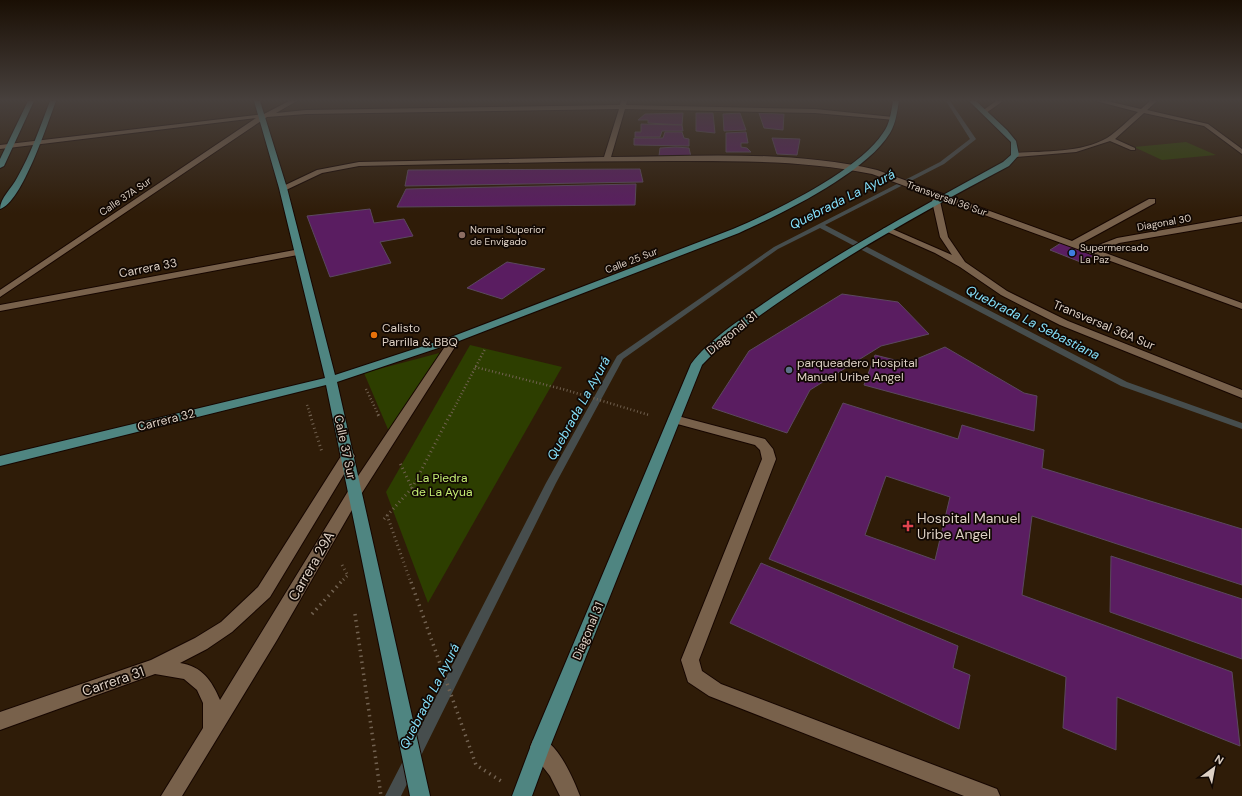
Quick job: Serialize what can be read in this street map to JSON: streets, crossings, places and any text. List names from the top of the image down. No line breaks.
{"streets":{"main road":["Calle 25 Sur","Diagonal 31","Carrera 32","Calle 37 Sur"],"street":["Calle 37A Sur","Transversal 36 Sur","Diagonal 30","Carrera 33","Transversal 36A Sur","Carrera 29A","Carrera 31"]},"crossings":[["Transversal 36 Sur","Diagonal 30"],["Transversal 36 Sur","Calle 25 Sur"],["Transversal 36 Sur","Diagonal 31"],["Transversal 36 Sur","Calle 37 Sur"],["Calle 25 Sur","Carrera 32"],["Calle 25 Sur","Calle 37 Sur"],["Calle 25 Sur","Carrera 29A"],["Carrera 33","Calle 37 Sur"],["Transversal 36A Sur","Diagonal 31"],["Carrera 32","Calle 37 Sur"],["Calle 37 Sur","Carrera 29A"],["Carrera 29A","Carrera 31"]],"water":["Quebrada La Ayurá","Quebrada La Sebastiana"],"parks":["La Piedra de La Ayua"],"places":{"other":["Normal Superior de Envigado","Supermercado La Paz","Calisto Parrilla & BBQ","parqueadero Hospital Manuel Uribe Angel"],"health":["Hospital Manuel Uribe Angel"]},"north":"top right"}
